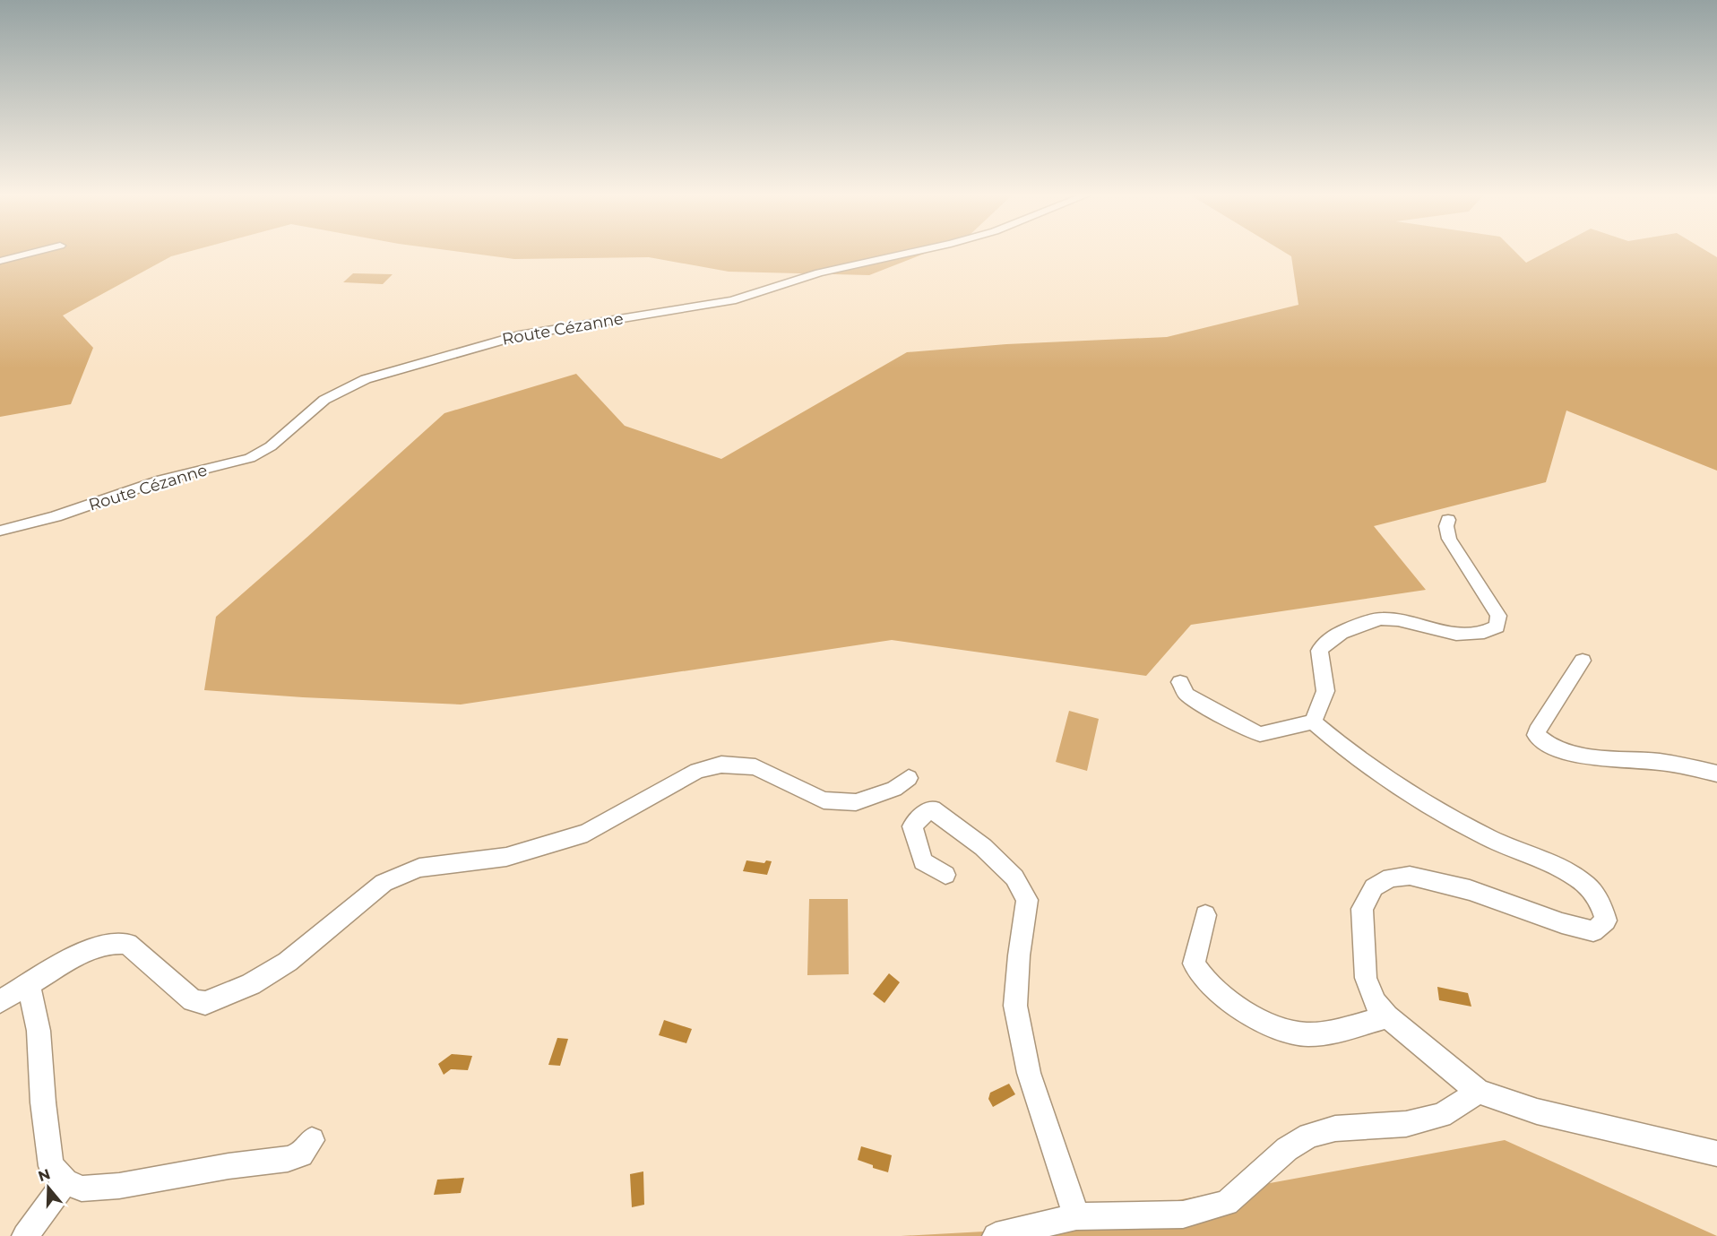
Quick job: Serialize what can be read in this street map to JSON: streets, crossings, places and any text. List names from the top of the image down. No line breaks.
{"streets":{"street":["Route Cézanne"]},"north":"top"}
